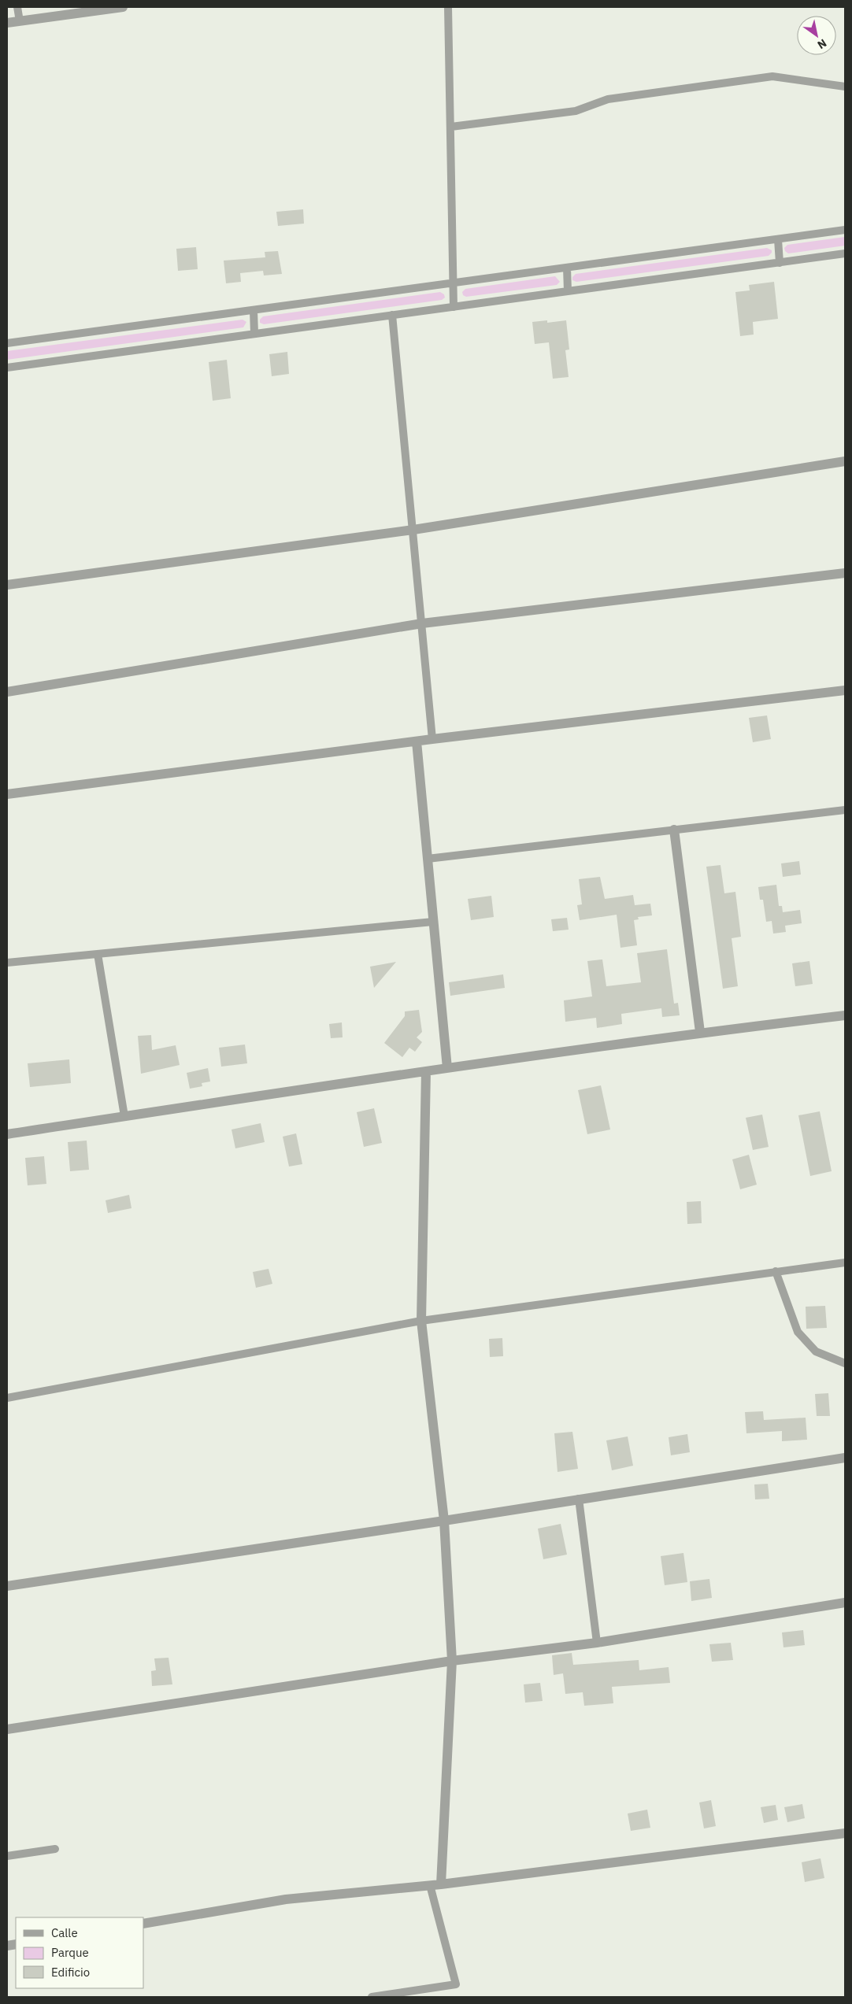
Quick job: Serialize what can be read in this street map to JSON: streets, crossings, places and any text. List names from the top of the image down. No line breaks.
{"legend":["Calle","Parque","Edificio"],"north":"bottom right"}
